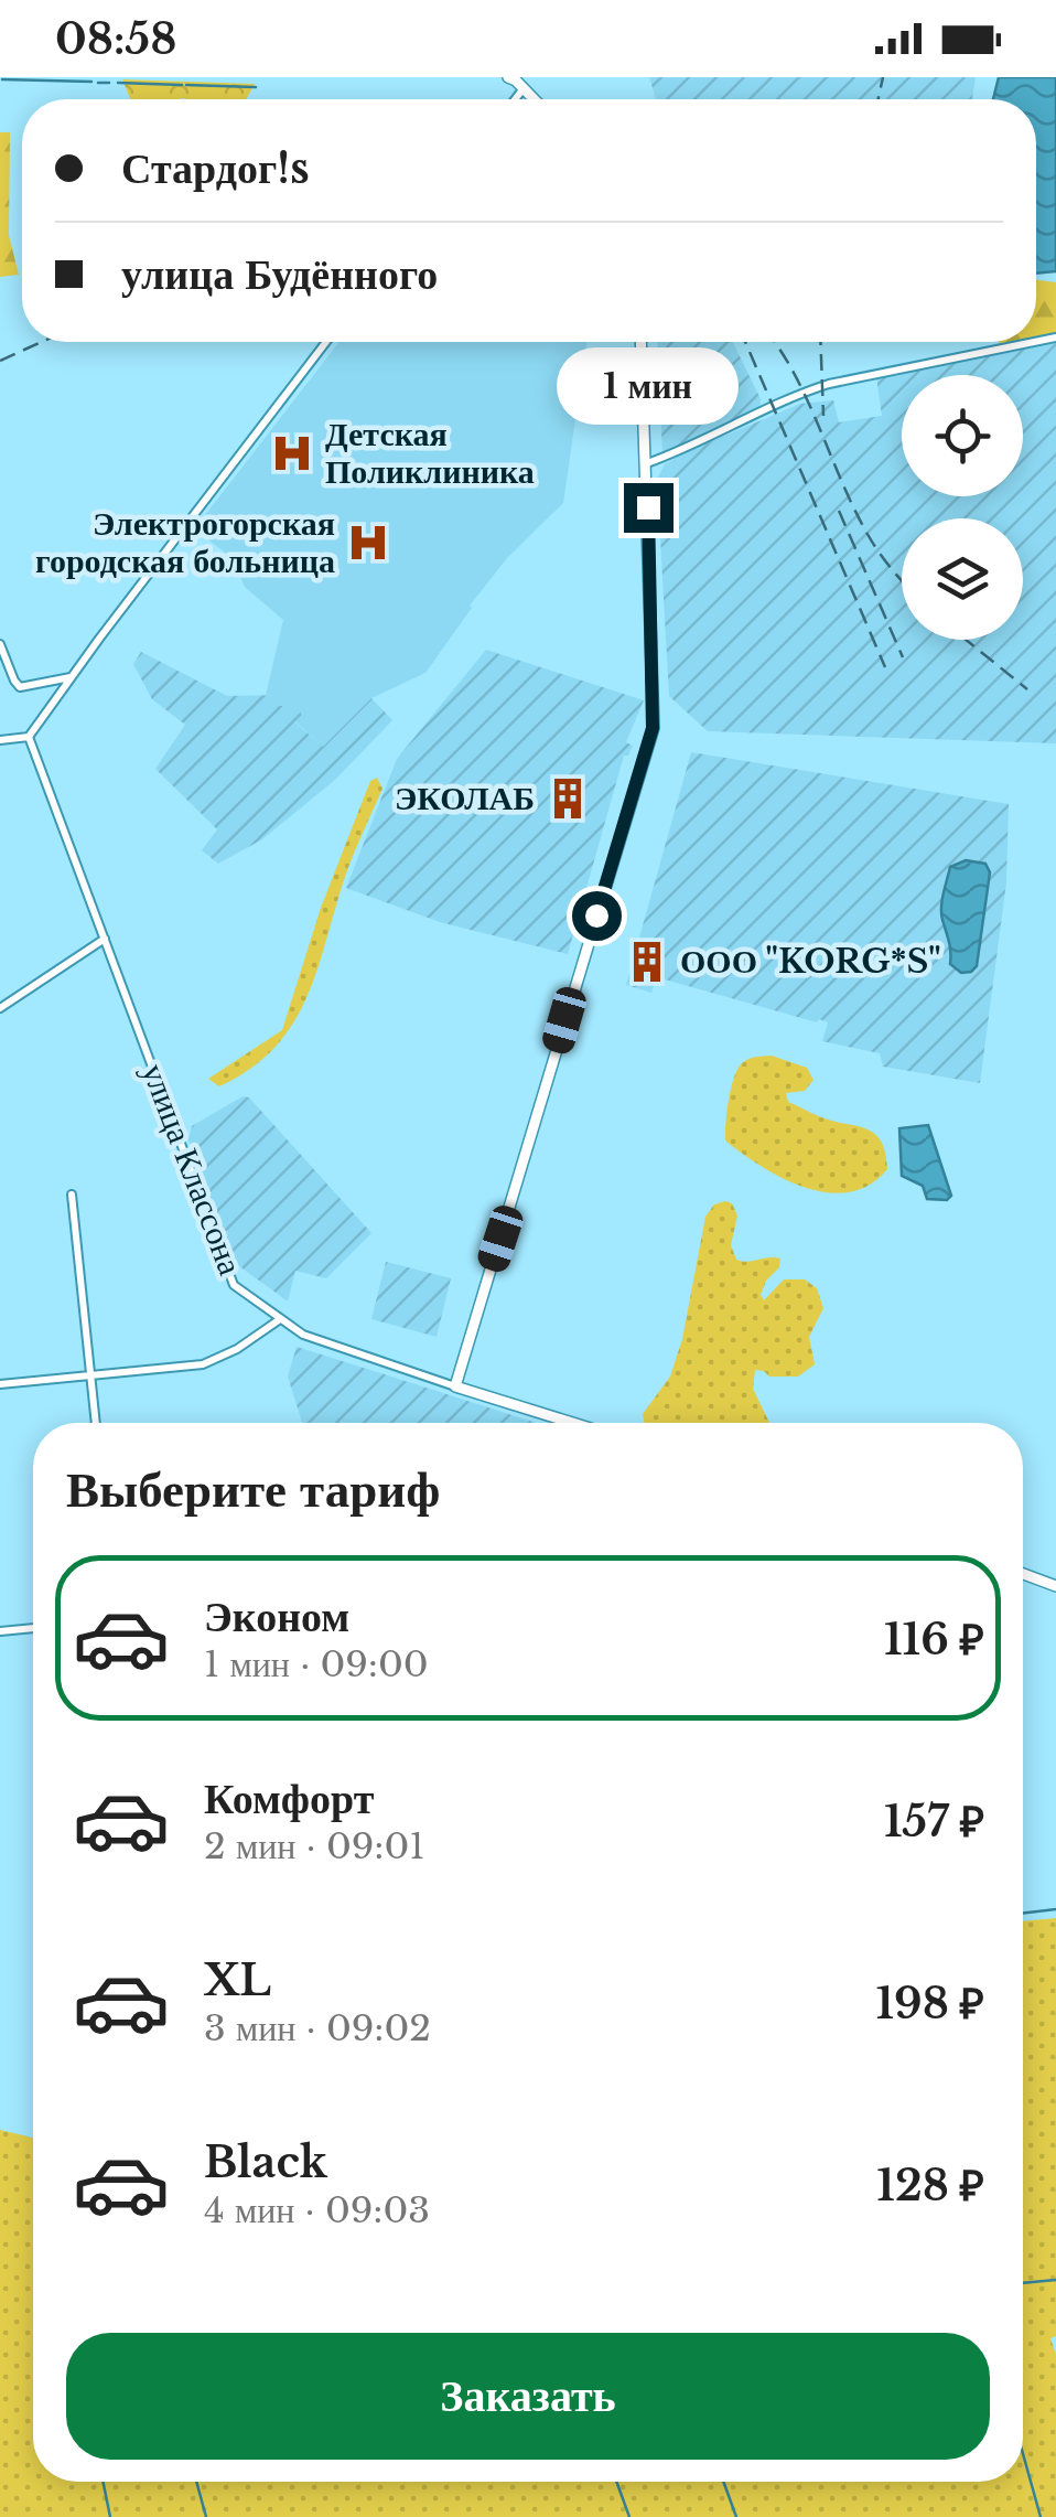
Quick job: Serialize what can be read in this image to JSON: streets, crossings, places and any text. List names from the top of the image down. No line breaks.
{"streets":{"street":["улица Классона"]},"places":{"hospital":["Детская Поликлиника","Электрогорская городская больница"],"building":["ЭКОЛАБ","ООО \"KORG*S\""]},"page":{"status":"08:58","banner":["Стардог!s","улица Будённого"],"bubble":"1 мин","heading":"Выберите тариф","list":[{"name":"Эконом","note":"1 мин · 09:00","value":"116 ₽"},{"name":"Комфорт","note":"2 мин · 09:01","value":"157 ₽"},{"name":"XL","note":"3 мин · 09:02","value":"198 ₽"},{"name":"Black","note":"4 мин · 09:03","value":"128 ₽"}],"buttons":"Заказать"}}
